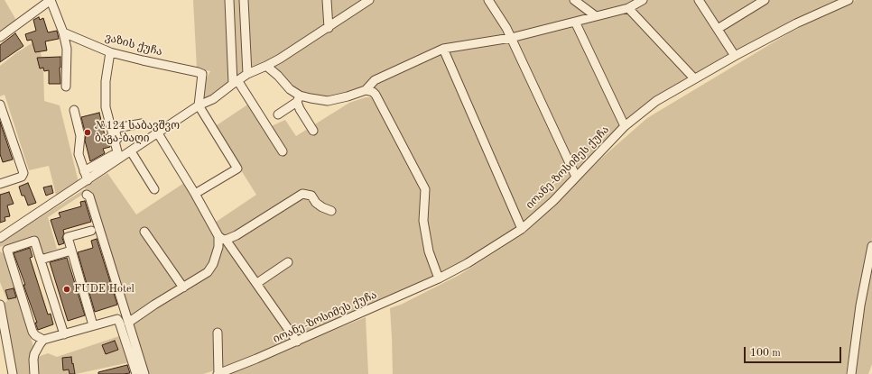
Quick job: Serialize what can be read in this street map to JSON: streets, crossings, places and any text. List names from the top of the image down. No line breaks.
{"streets":{"street":["ვაზის ქუჩა","იოანე-ზოსიმეს ქუჩა"]},"places":["№124 საბავშვო ბაგა-ბაღი","FUDE Hotel"],"scale_bar":"100 m"}
